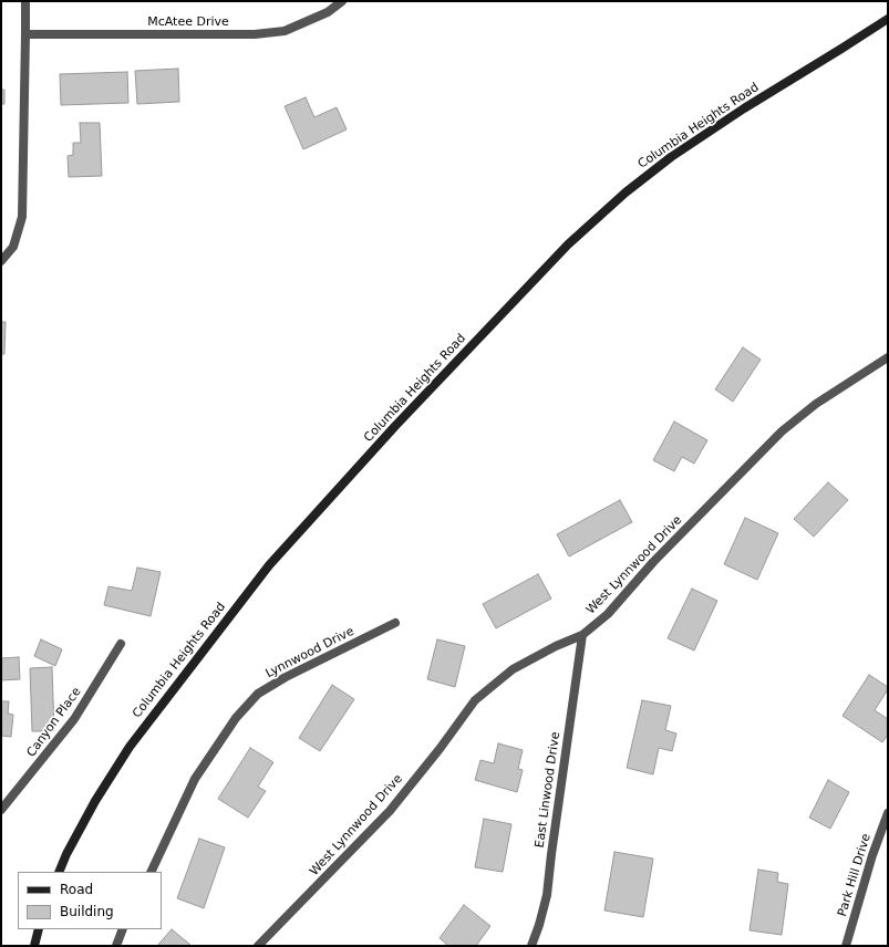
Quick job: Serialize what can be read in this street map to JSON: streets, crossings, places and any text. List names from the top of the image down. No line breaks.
{"streets":{"street":["McAtee Drive","Columbia Heights Road","West Lynnwood Drive","Lynnwood Drive","Canyon Place","East Linwood Drive","Park Hill Drive"]},"crossings":[["West Lynnwood Drive","East Linwood Drive"]],"legend":["Road","Building"]}
